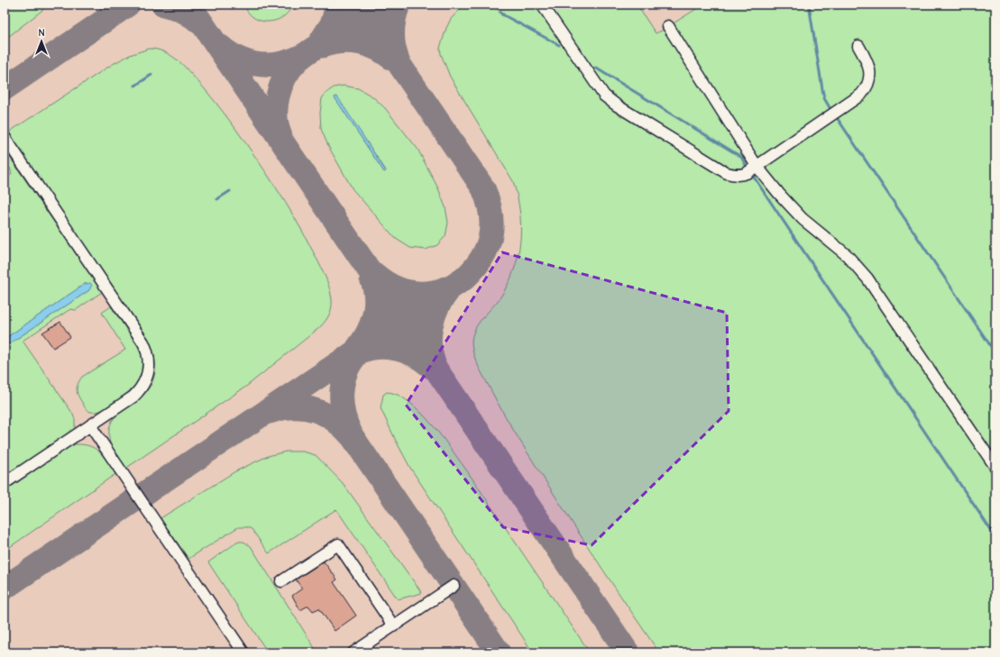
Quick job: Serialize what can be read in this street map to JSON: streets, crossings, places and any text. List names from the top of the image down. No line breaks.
{"north":"top"}
